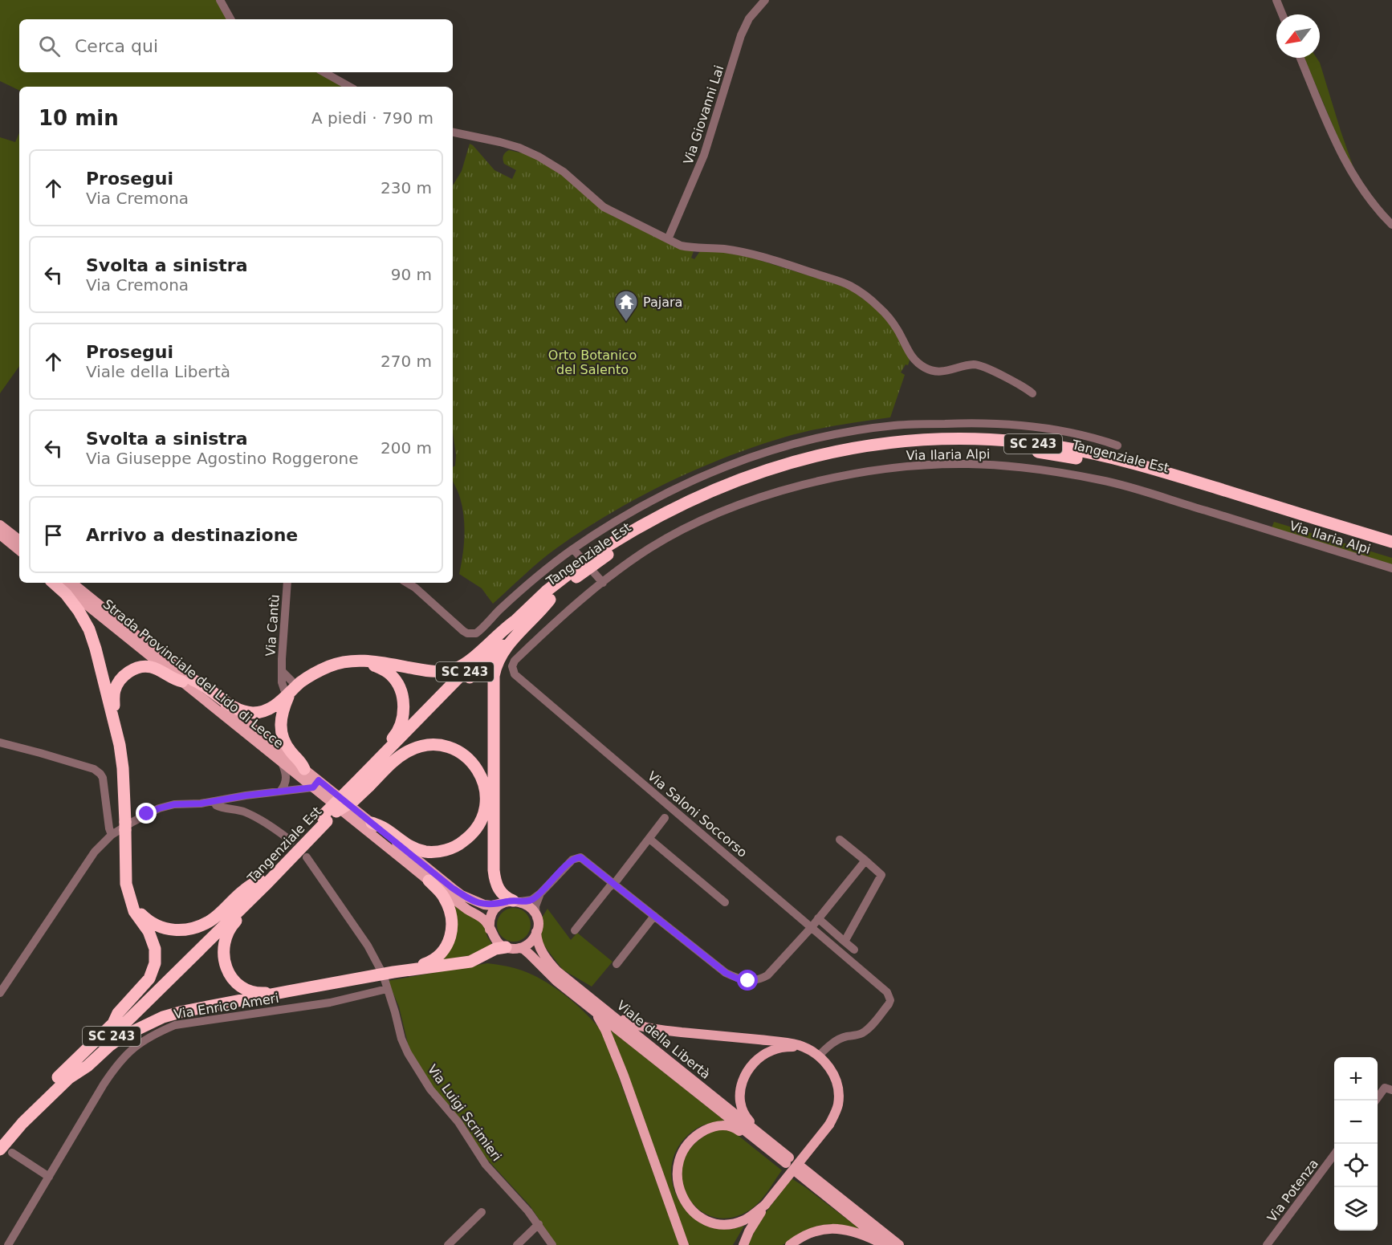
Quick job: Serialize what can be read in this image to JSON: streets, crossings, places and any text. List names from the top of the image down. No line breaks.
{"streets":{"highway":["SC 243","Tangenziale Est"],"main road":["Strada Provinciale del Lido di Lecce","Viale della Libertà"],"street":["Via Giovanni Lai","Via Ilaria Alpi","Via Cantù","Via Saloni Soccorso","Via Enrico Ameri","Via Luigi Scrimieri","Via Potenza"]},"crossings":[["Via Ilaria Alpi","Via Saloni Soccorso"],["Via Enrico Ameri","Via Luigi Scrimieri"]],"parks":["Orto Botanico del Salento"],"places":{"temple":["Pajara"]},"north":"bottom left","page":{"search":"Cerca qui","heading":["10 min","A piedi · 790 m"],"list":[["Prosegui","Via Cremona","230 m"],["Svolta a sinistra","Via Cremona","90 m"],["Prosegui","Viale della Libertà","270 m"],["Svolta a sinistra","Via Giuseppe Agostino Roggerone","200 m"],"Arrivo a destinazione"],"map_buttons":["+","−"]}}
